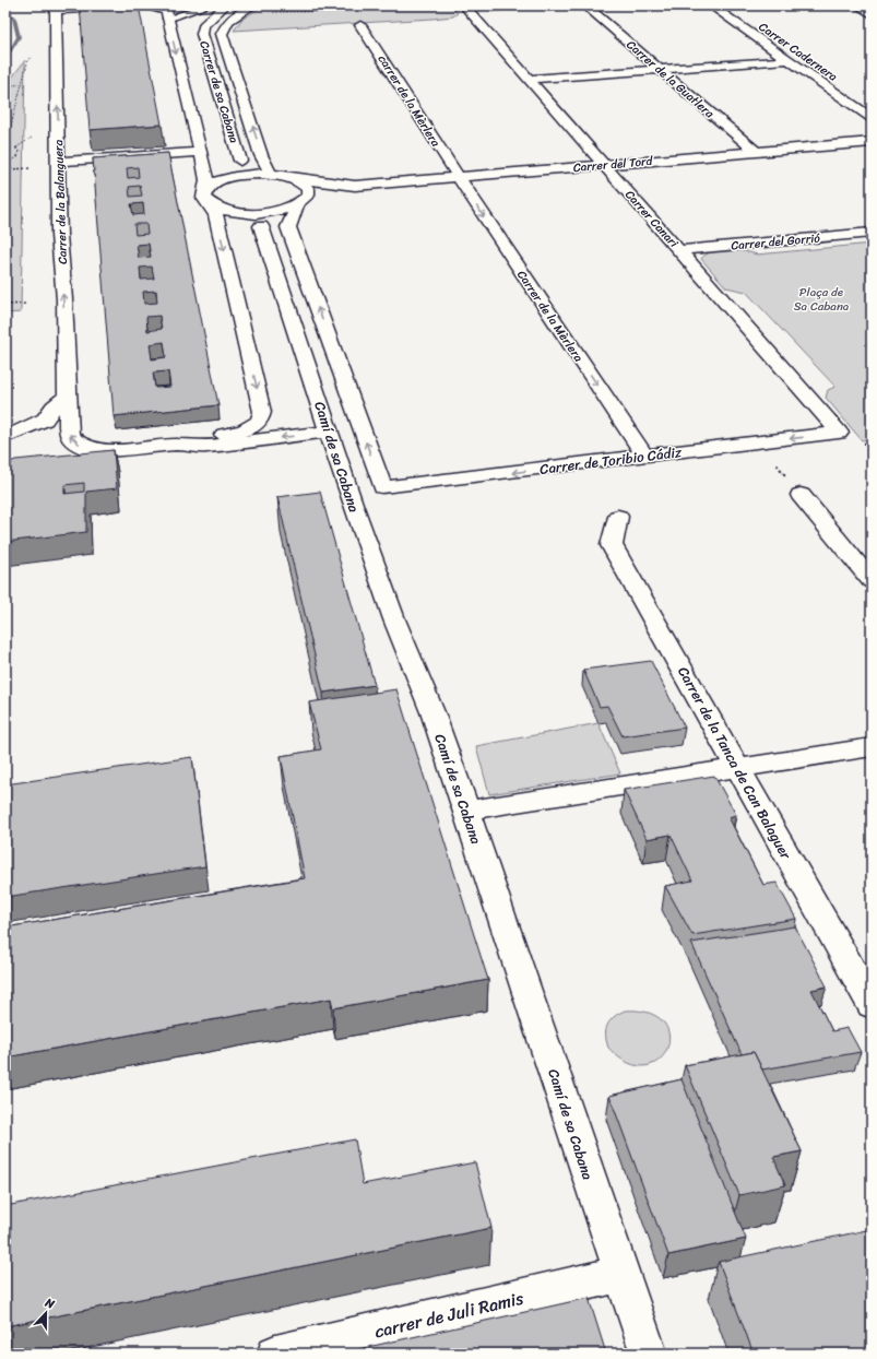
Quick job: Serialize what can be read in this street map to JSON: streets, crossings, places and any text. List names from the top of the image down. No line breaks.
{"streets":{"street":["Carrer Cadernera","Carrer de la Guatlera","Carrer de sa Cabana","carrer de la Mèrlera","Carrer del Tord","Carrer de la Balanguera","Carrer Canari","Carrer del Gorrió","Carrer de la Mèrlera","Camí de sa Cabana","Carrer de Toribio Cádiz","Carrer de la Tanca de Can Balaguer","carrer de Juli Ramis"]},"crossings":[["Carrer de la Guatlera","Carrer del Tord"],["Carrer de sa Cabana","Carrer del Tord"],["carrer de la Mèrlera","Carrer del Tord"],["carrer de la Mèrlera","Carrer de la Mèrlera"],["Carrer del Tord","Carrer Canari"],["Carrer del Tord","Carrer de la Mèrlera"],["Carrer del Tord","Camí de sa Cabana"],["Carrer del Tord","Carrer de Toribio Cádiz"],["Carrer Canari","Carrer del Gorrió"],["Carrer Canari","Carrer de Toribio Cádiz"],["Carrer de la Mèrlera","Carrer de Toribio Cádiz"],["Camí de sa Cabana","carrer de Juli Ramis"]],"one_way":["Carrer de la Mèrlera"],"parks":["Plaça de Sa Cabana"],"north":"top"}
